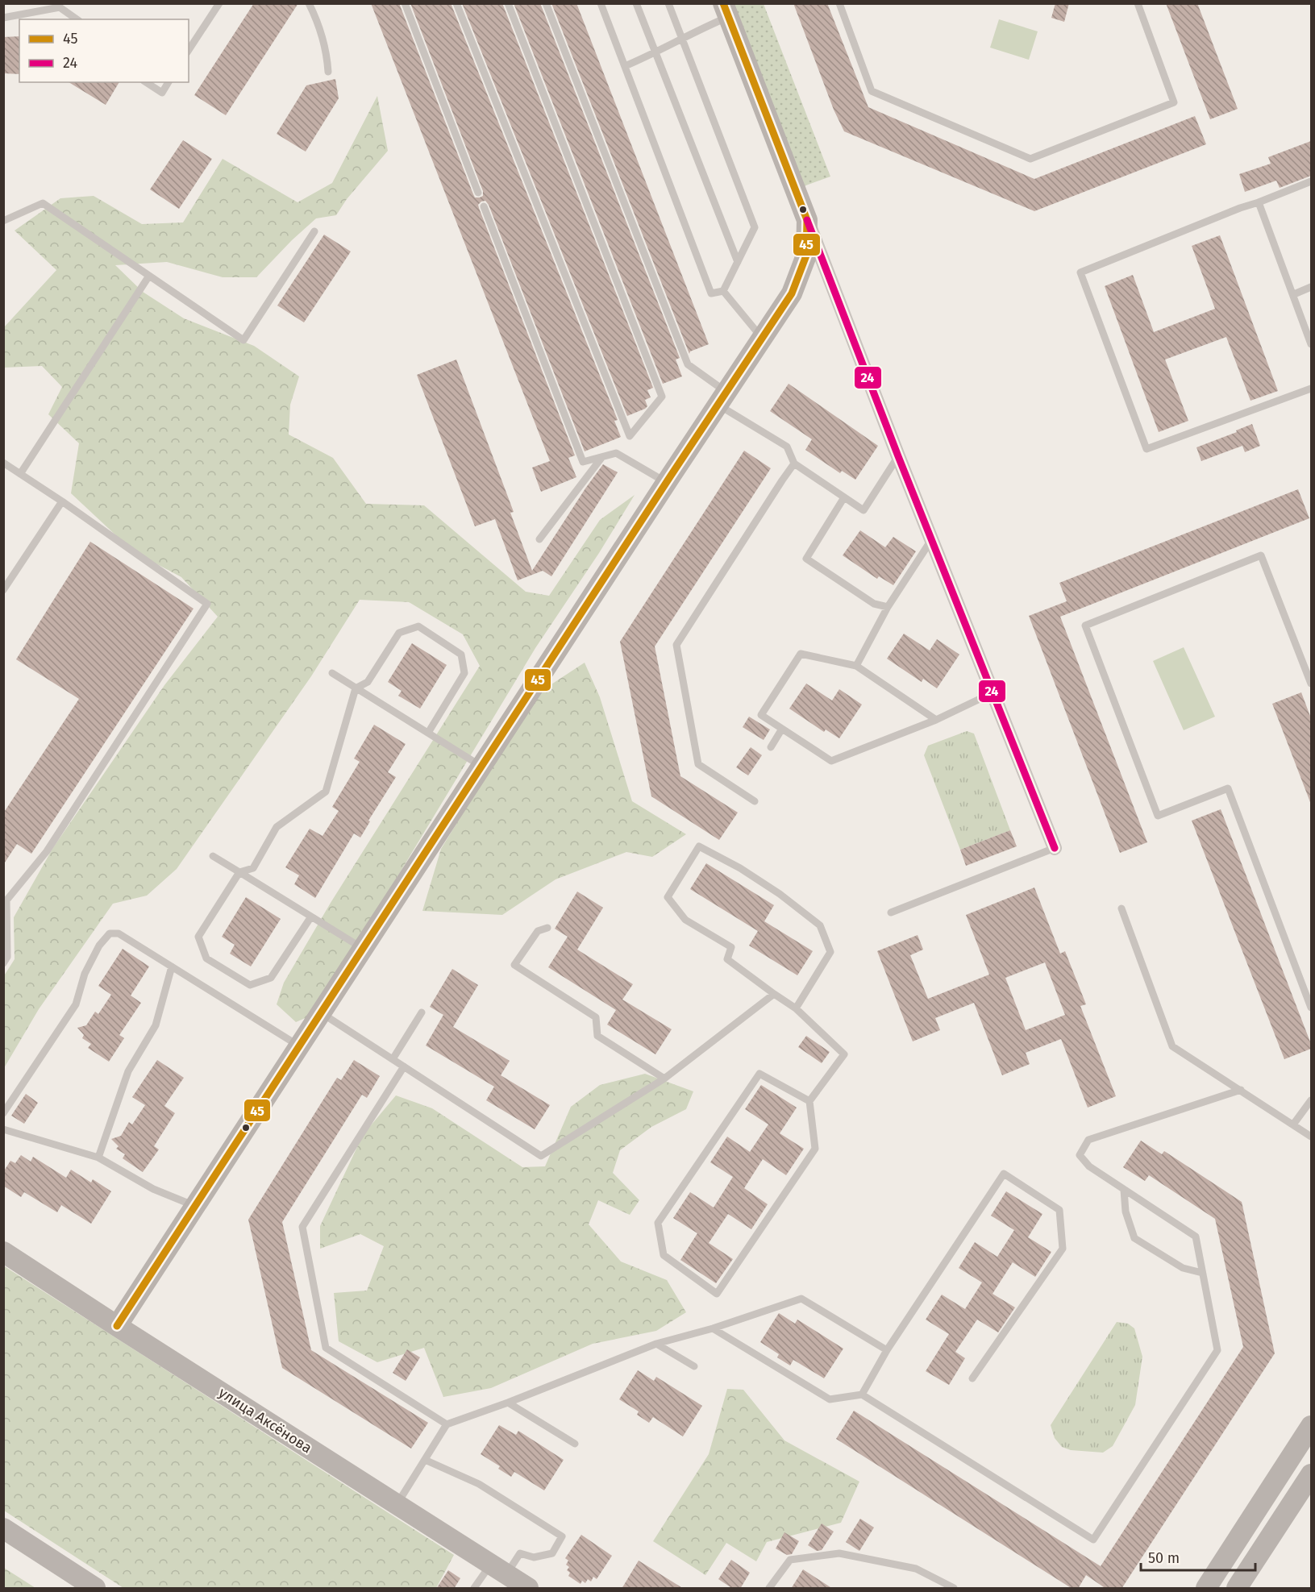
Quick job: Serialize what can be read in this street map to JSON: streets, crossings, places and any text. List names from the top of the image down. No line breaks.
{"streets":{"street":["улица Аксёнова"]},"lines":["transit line 45","transit line 24"],"legend":["45","24"],"scale_bar":"50 m"}
